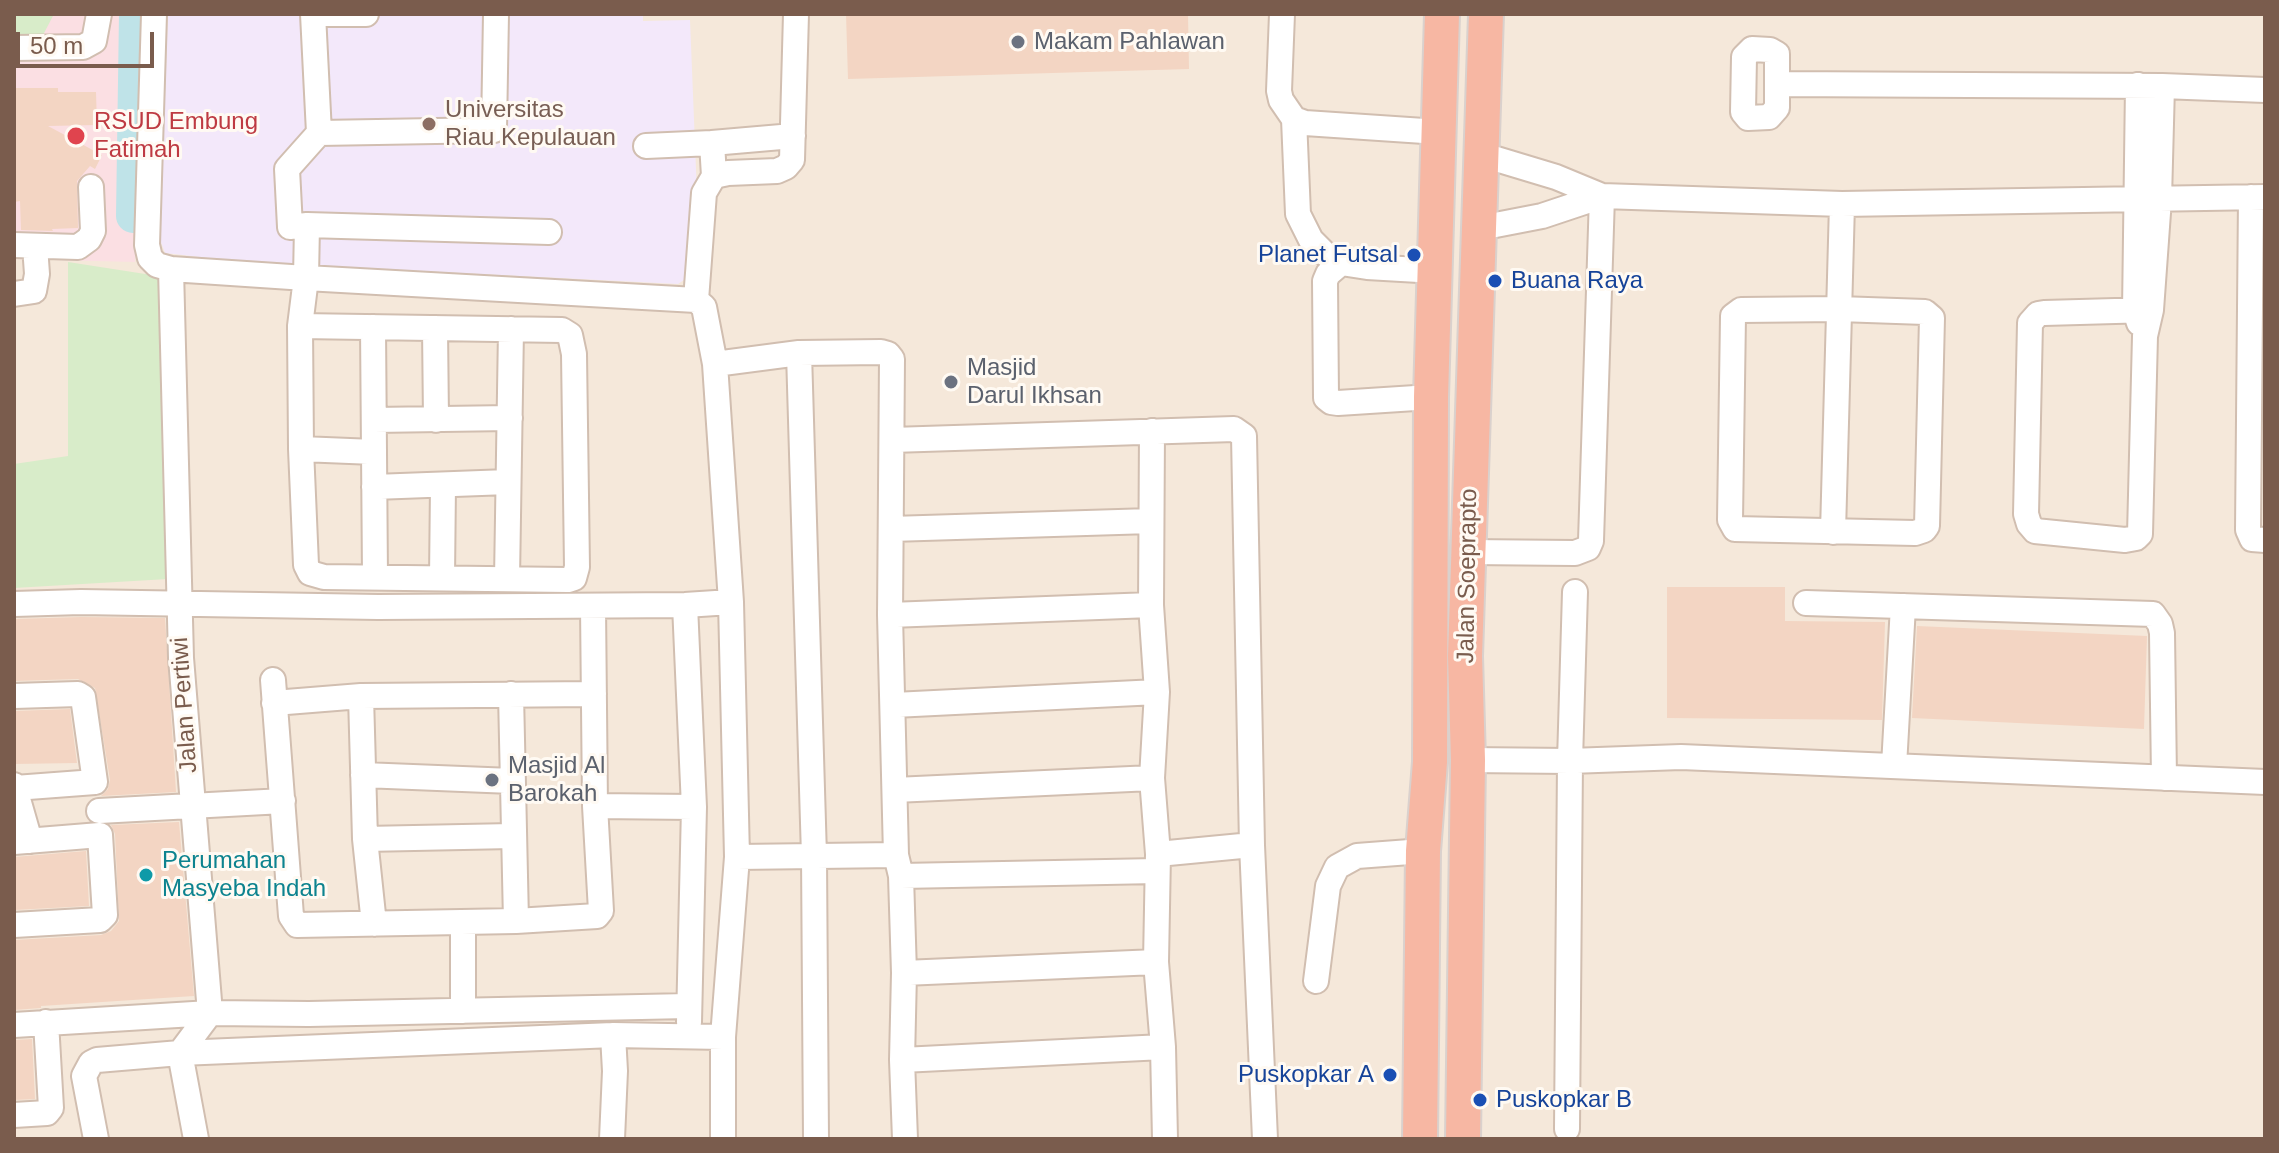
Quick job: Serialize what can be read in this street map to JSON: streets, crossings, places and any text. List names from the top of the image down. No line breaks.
{"streets":{"highway":["Jalan Soeprapto"],"street":["Jalan Pertiwi"]},"places":["Makam Pahlawan","Universitas Riau Kepulauan","RSUD Embung Fatimah","Planet Futsal","Buana Raya","Masjid Darul Ikhsan","Masjid Al Barokah","Perumahan Masyeba Indah","Puskopkar A","Puskopkar B"],"scale_bar":"50 m"}
